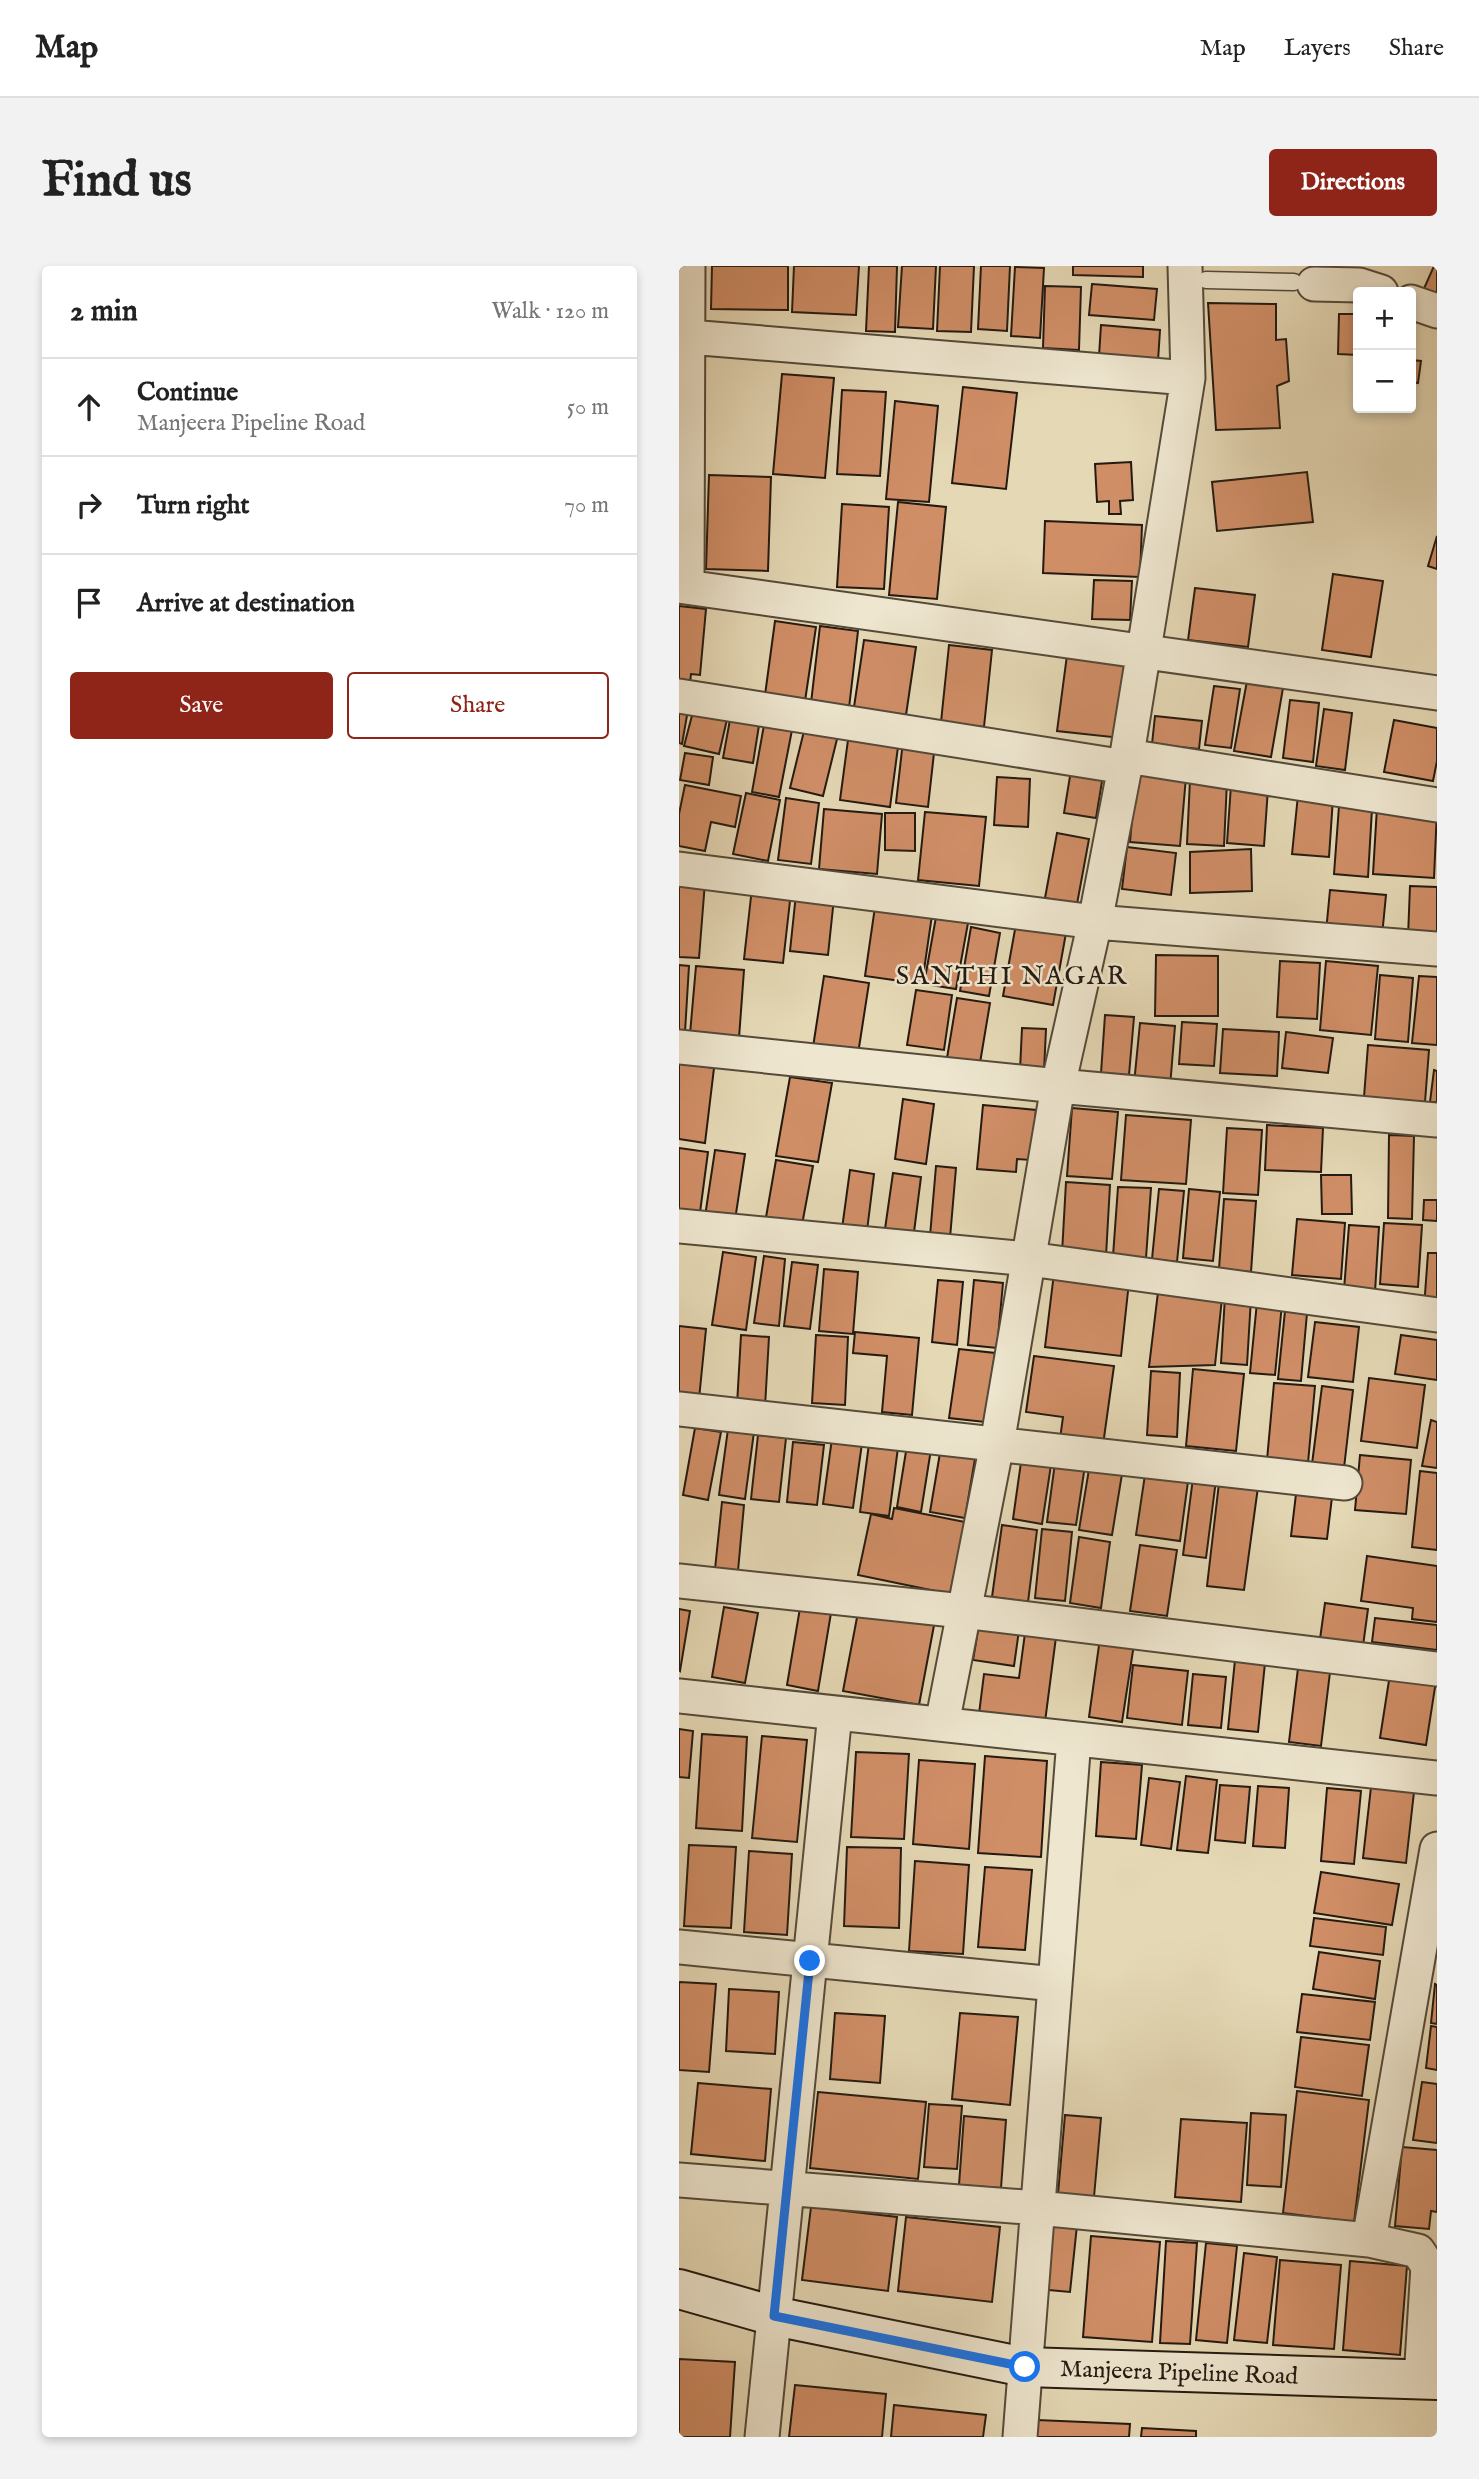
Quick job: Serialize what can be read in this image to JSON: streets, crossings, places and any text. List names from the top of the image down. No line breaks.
{"streets":{"street":["Manjeera Pipeline Road"]},"districts":["SANTHI NAGAR"],"page":{"header":"Map","nav":["Map","Layers","Share"],"buttons":["Directions",["Save","Share"]],"title":"Find us","heading":["2 min","Walk · 120 m"],"map_buttons":["+","−"],"list":[["Continue","Manjeera Pipeline Road","50 m"],["Turn right","70 m"],"Arrive at destination"]}}
